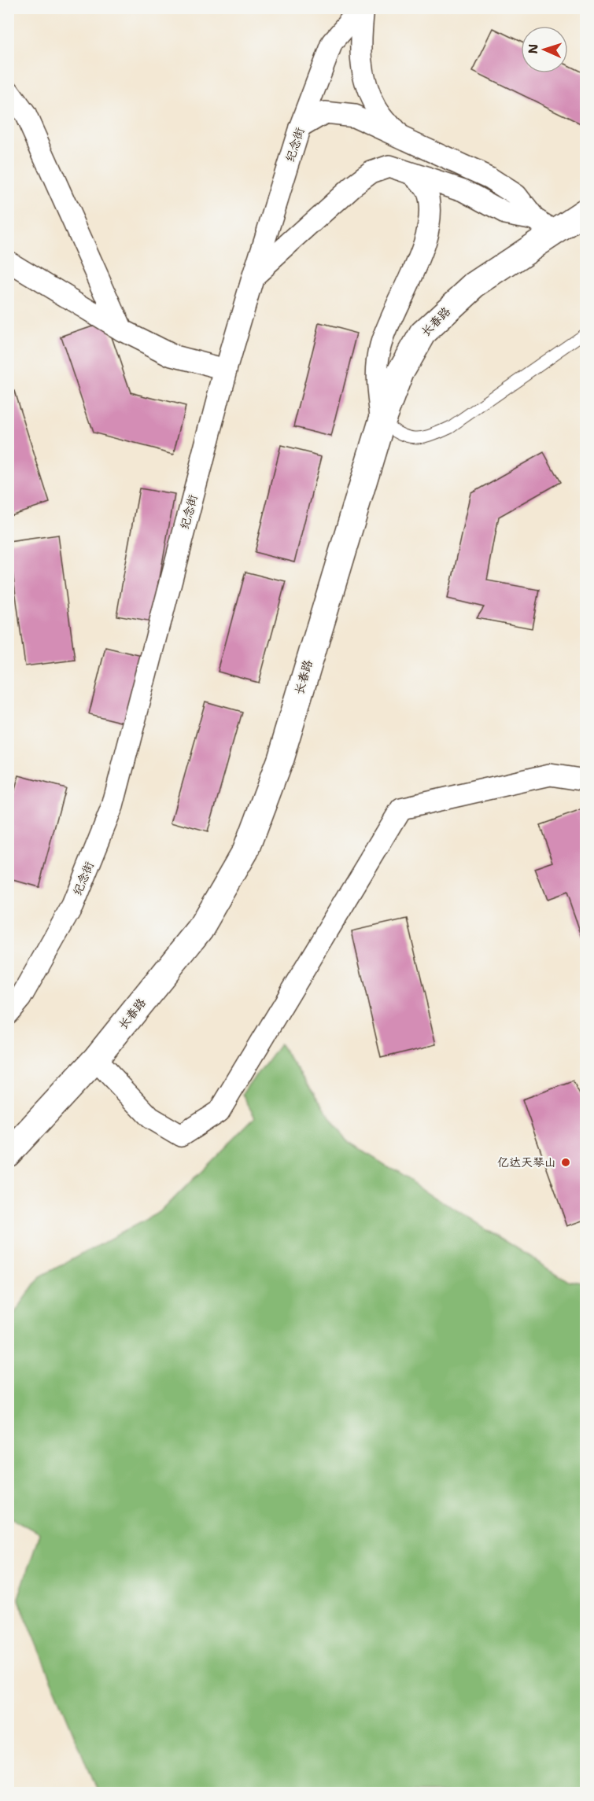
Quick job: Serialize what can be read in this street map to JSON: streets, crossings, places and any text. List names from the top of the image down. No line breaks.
{"streets":{"main road":["长春路"],"street":["纪念街"]},"places":["亿达天琴山"],"north":"left"}
